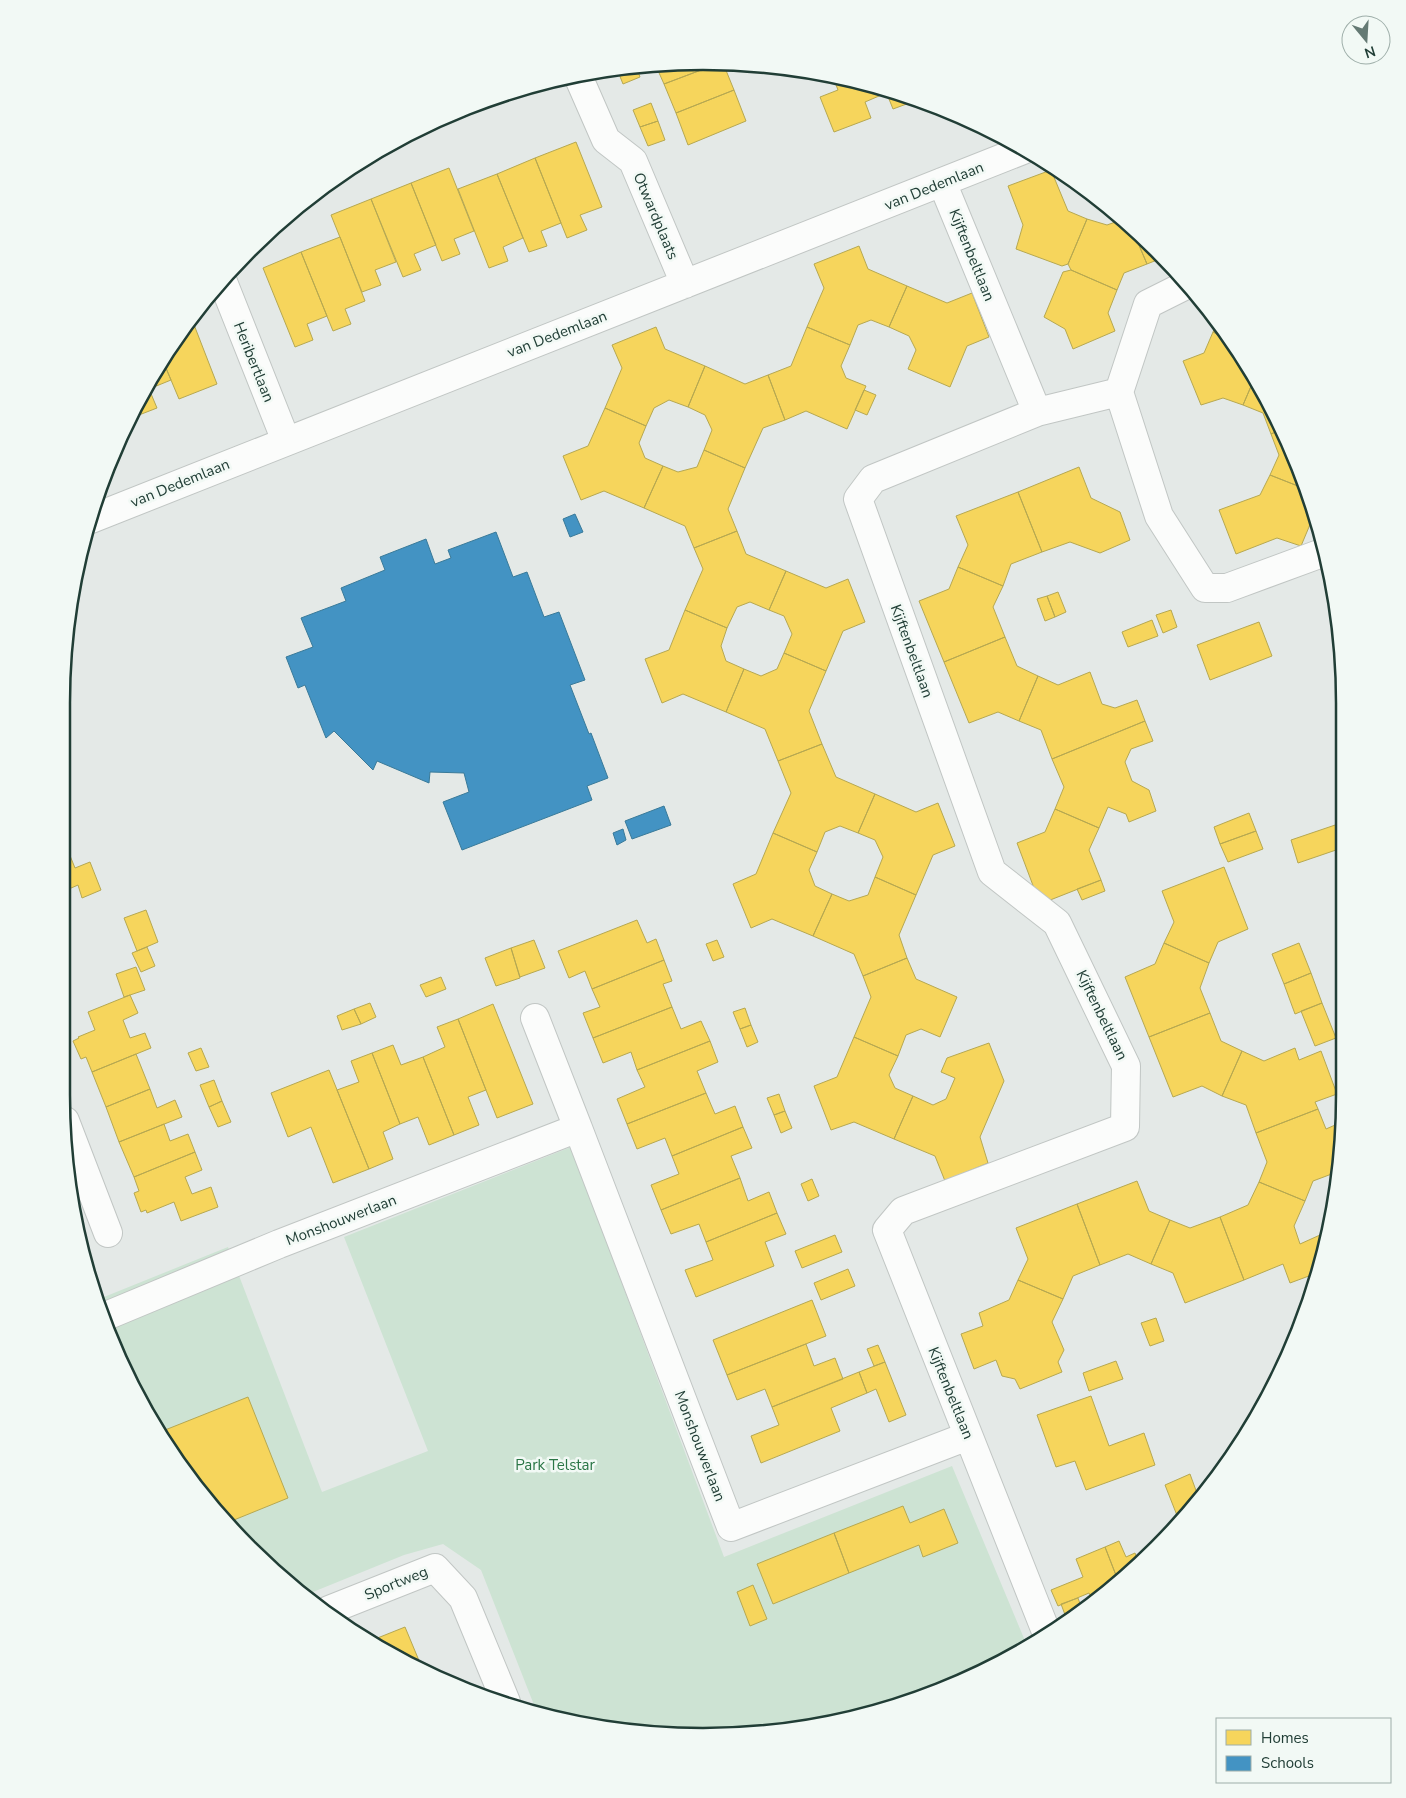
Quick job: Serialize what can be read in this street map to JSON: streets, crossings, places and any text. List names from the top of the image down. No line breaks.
{"streets":{"street":["van Dedemlaan","Otwardplaats","Kijftenbeltlaan","Heribertlaan","Monshouwerlaan","Sportweg"]},"crossings":[["van Dedemlaan","Otwardplaats"],["van Dedemlaan","Kijftenbeltlaan"],["van Dedemlaan","Heribertlaan"],["Kijftenbeltlaan","Monshouwerlaan"]],"parks":["Park Telstar"],"legend":["Homes","Schools"],"north":"bottom"}
